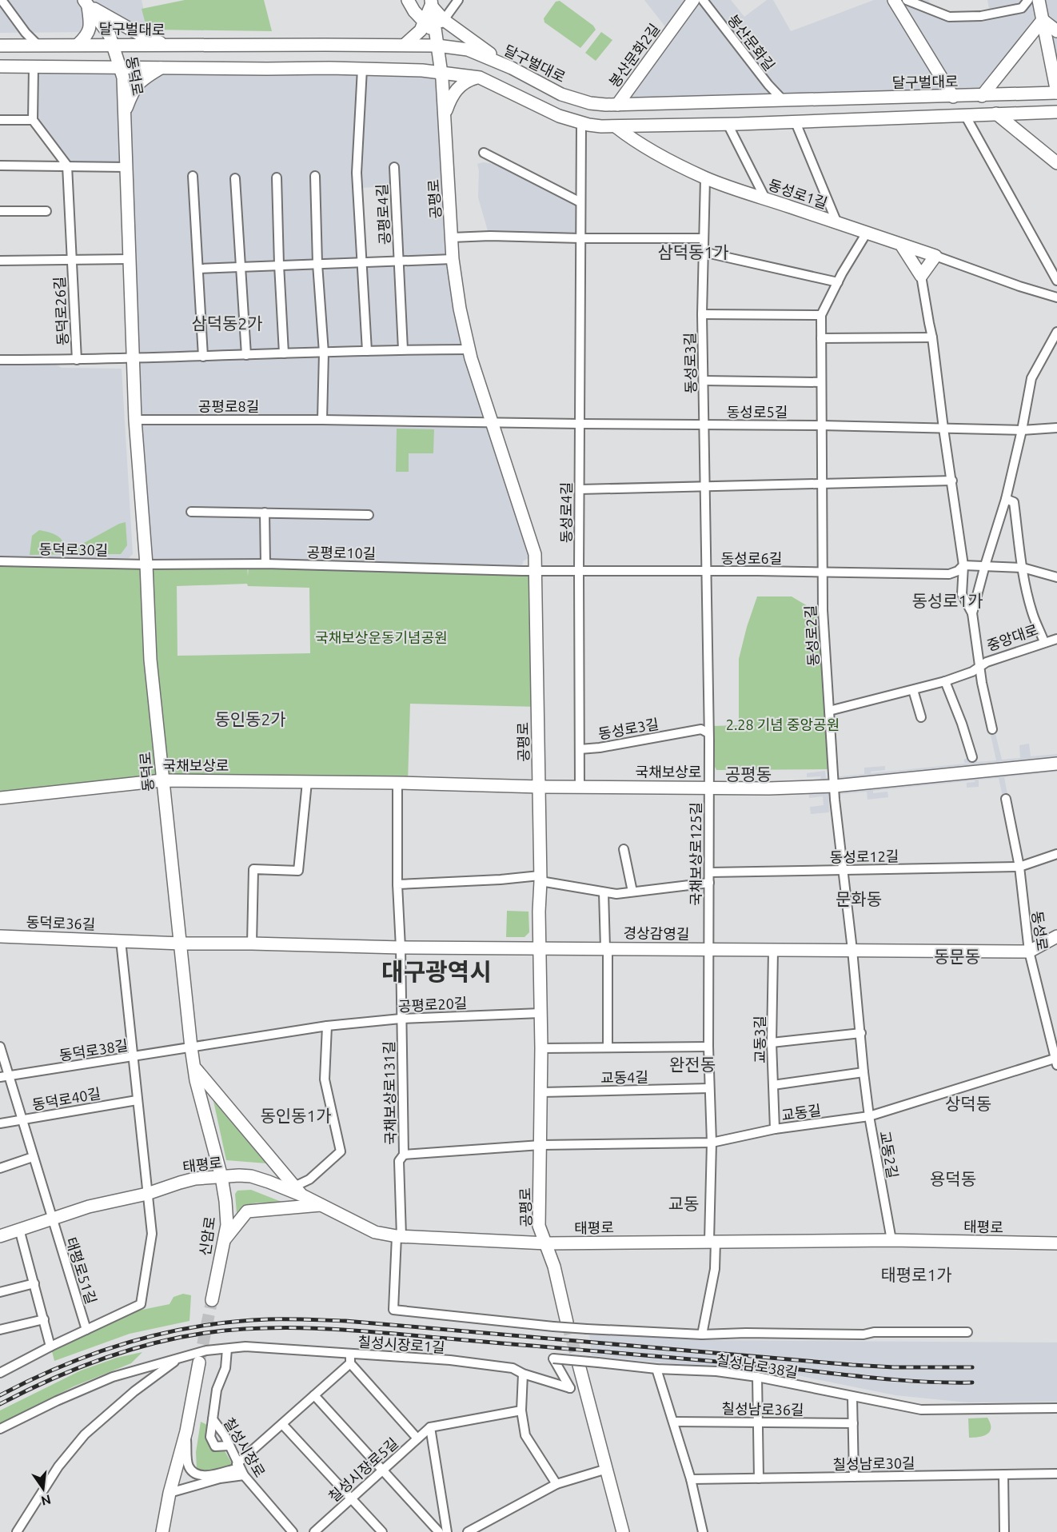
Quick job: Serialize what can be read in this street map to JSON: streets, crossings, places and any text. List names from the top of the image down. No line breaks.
{"streets":{"main road":["달구벌대로","봉산문화2길","동덕로","동성로1길","공평로","국채보상로","동덕로36길","경상감영길","태평로","신암로"],"street":["봉산문화길","공평로4길","동덕로26길","동성로3길","공평로8길","동성로5길","동성로4길","동덕로30길","공평로10길","동성로6길","동성로2길","중앙대로","국채보상로125길","동성로12길","동성로","공평로20길","교동3길","동덕로38길","교동4길","국채보상로131길","동덕로40길","교동길","교동2길","태평로51길","칠성시장로1길","칠성남로38길","칠성남로36길","칠성시장로","칠성남로30길","칠성시장로5길"]},"crossings":[["달구벌대로","봉산문화길"],["달구벌대로","봉산문화2길"],["달구벌대로","동덕로"],["달구벌대로","공평로"],["동덕로","동덕로26길"],["동덕로","공평로8길"],["동덕로","동덕로30길"],["동덕로","공평로10길"],["동덕로","국채보상로"],["동덕로","동덕로36길"],["동덕로","경상감영길"],["동덕로","공평로20길"],["동덕로","동덕로38길"],["동덕로","태평로"],["동덕로","신암로"],["동성로1길","동성로3길"],["동성로1길","동성로2길"],["공평로","공평로4길"],["공평로","공평로8길"],["공평로","동성로5길"],["공평로","공평로10길"],["공평로","동성로6길"],["공평로","국채보상로"],["공평로","경상감영길"],["공평로","공평로20길"],["공평로","교동4길"],["공평로","교동길"],["공평로","태평로"],["동성로3길","동성로5길"],["동성로3길","동성로4길"],["동성로3길","동성로6길"],["동성로3길","국채보상로"],["동성로3길","국채보상로125길"],["공평로8길","동성로5길"],["동성로5길","동성로4길"],["동성로5길","동성로2길"],["동성로4길","동성로6길"],["동성로4길","국채보상로"],["동덕로30길","공평로10길"],["공평로10길","동성로6길"],["동성로6길","동성로2길"],["동성로2길","국채보상로"],["동성로2길","동성로12길"],["동성로2길","교동2길"],["국채보상로","국채보상로125길"],["국채보상로","국채보상로131길"],["국채보상로125길","동성로12길"],["국채보상로125길","경상감영길"],["동성로12길","동성로"],["동성로12길","교동2길"],["동덕로36길","경상감영길"],["동성로","경상감영길"],["동성로","교동길"],["경상감영길","교동3길"],["경상감영길","국채보상로131길"],["경상감영길","교동2길"],["공평로20길","동덕로38길"],["공평로20길","국채보상로131길"],["교동3길","교동길"],["동덕로38길","태평로51길"],["국채보상로131길","태평로"],["동덕로40길","태평로51길"],["교동길","교동2길"],["교동2길","태평로"],["태평로","신암로"],["태평로","태평로51길"],["칠성시장로1길","칠성남로38길"]],"districts":["삼덕동1가","삼덕동2가","동성로1가","동인동2가","공평동","문화동","동문동","대구광역시","완전동","상덕동","동인동1가","용덕동","교동","태평로1가"],"parks":["국채보상운동기념공원","2.28 기념 중앙공원"],"north":"bottom"}
